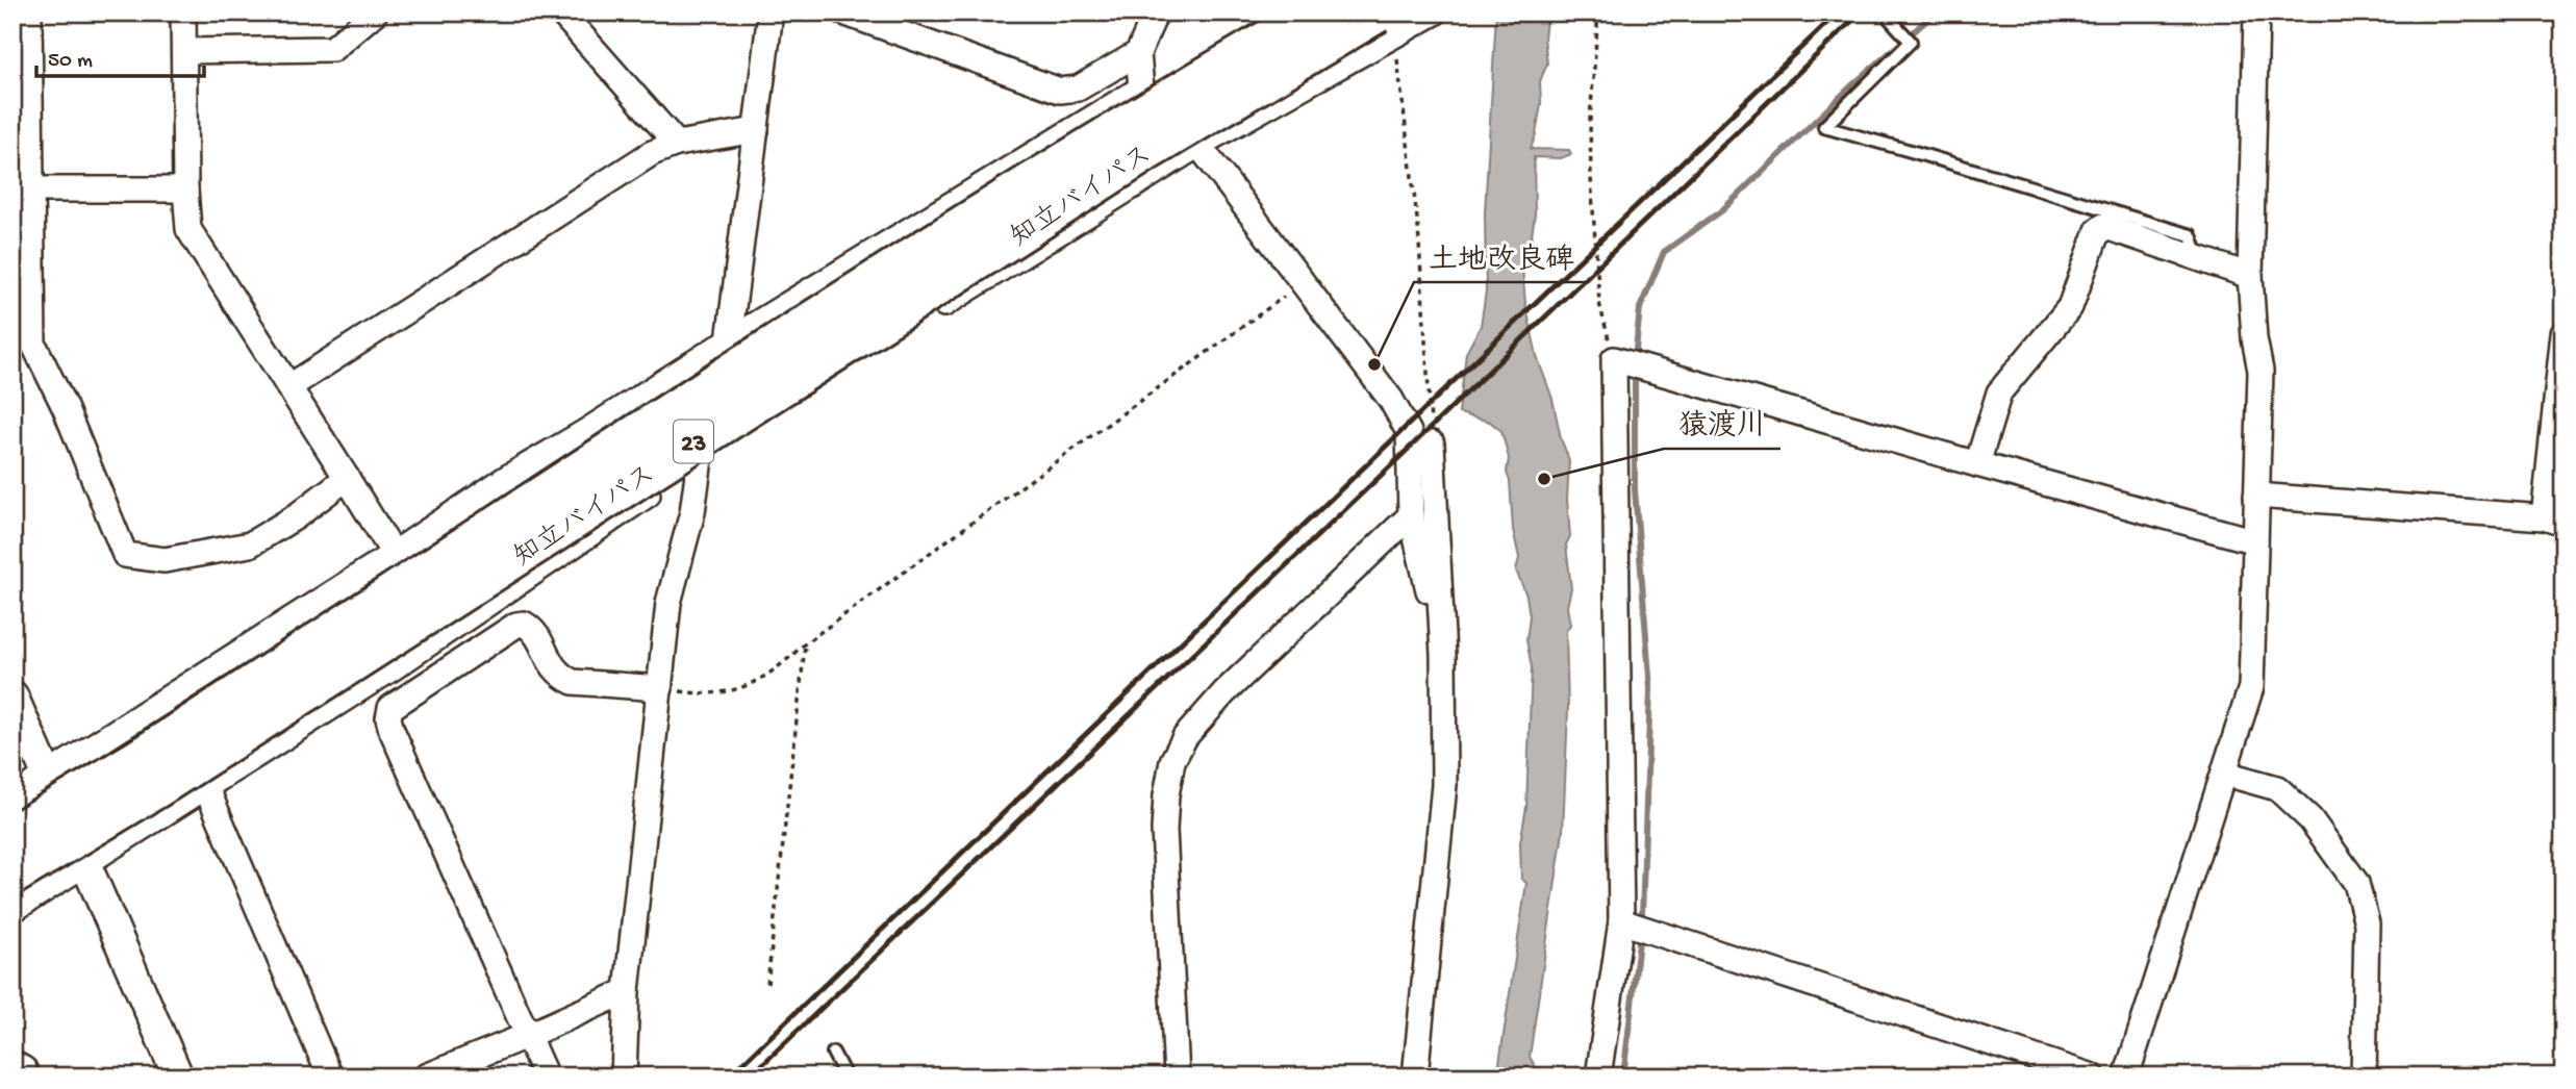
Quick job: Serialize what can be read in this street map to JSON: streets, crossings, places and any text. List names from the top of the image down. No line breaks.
{"streets":{"highway":["知立バイパス","23"]},"places":["土地改良碑","猿渡川"],"scale_bar":"50 m"}
